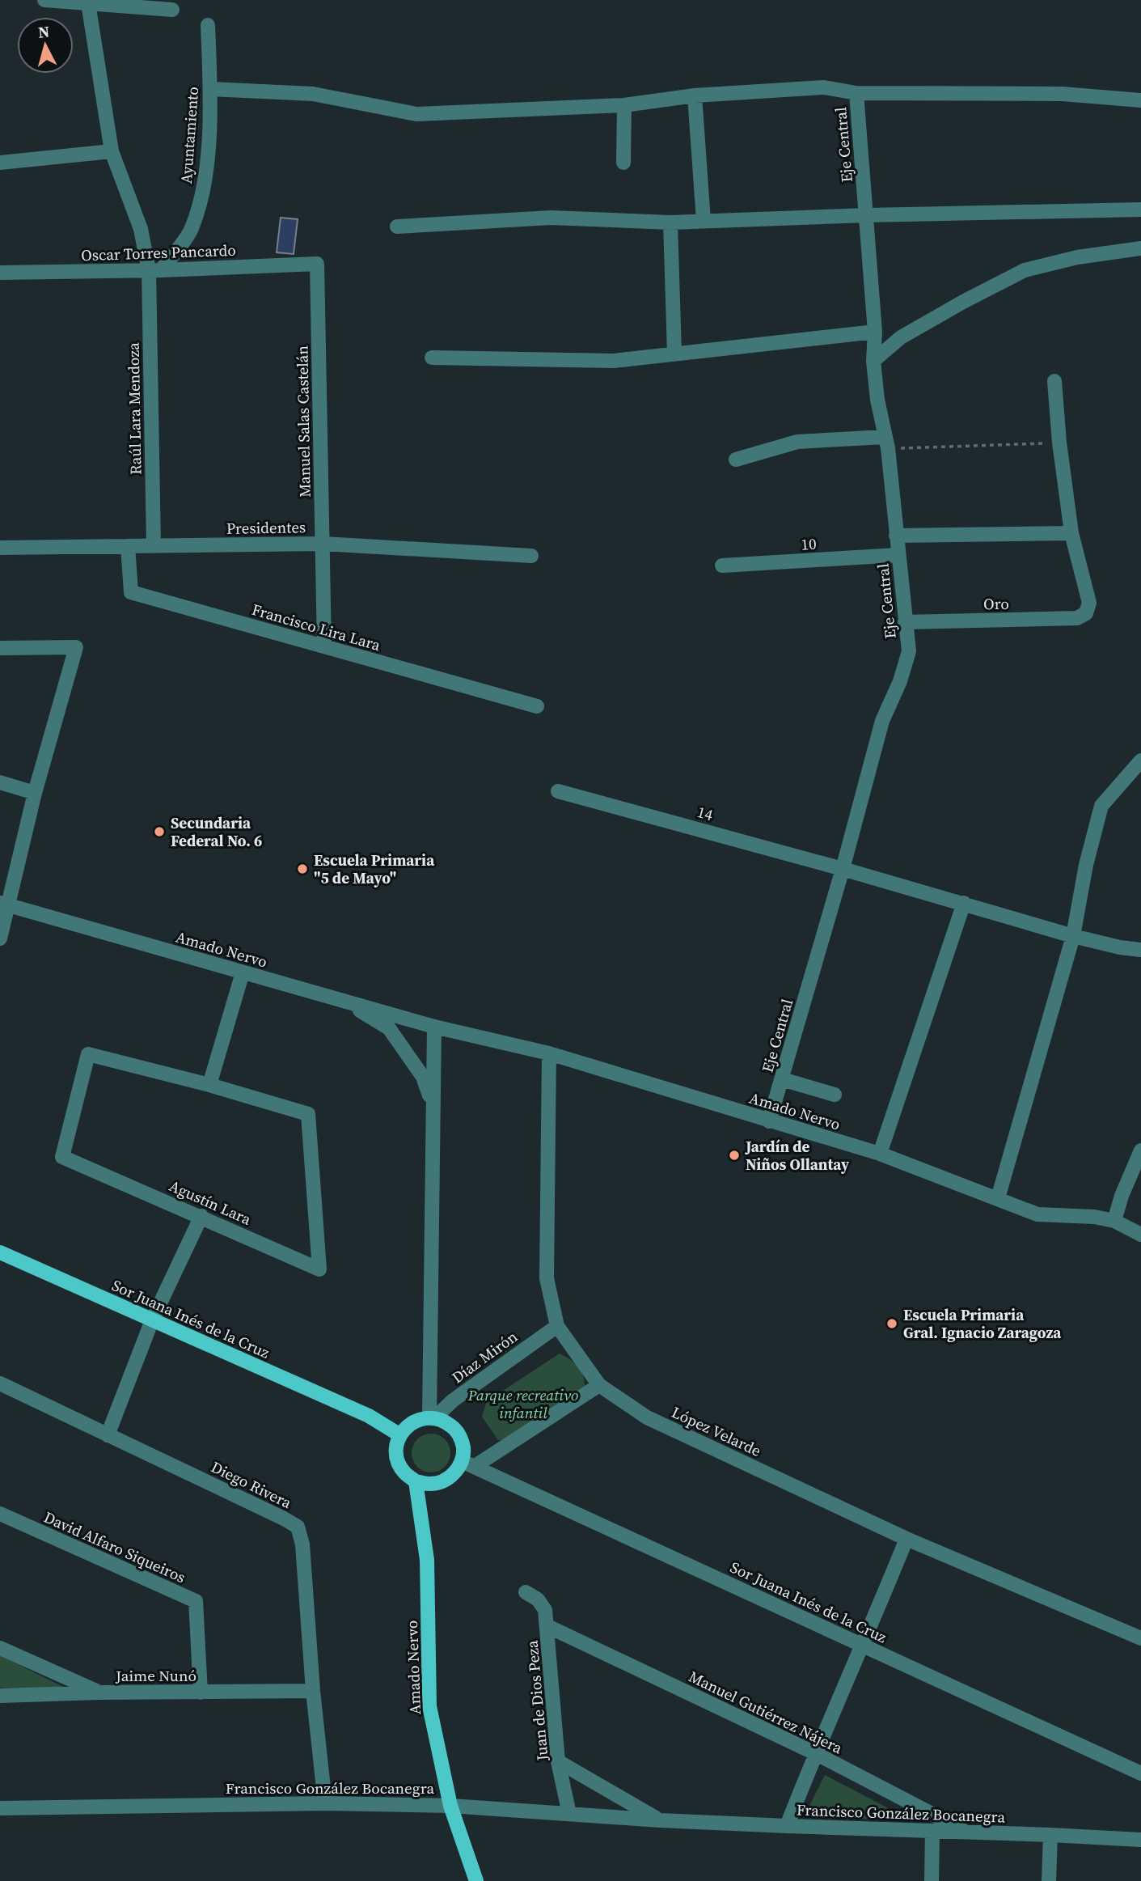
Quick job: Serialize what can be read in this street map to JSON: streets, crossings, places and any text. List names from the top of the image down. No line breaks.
{"streets":{"main road":["Amado Nervo","Sor Juana Inés de la Cruz"],"street":["Ayuntamiento","Eje Central","Oscar Torres Pancardo","Raúl Lara Mendoza","Manuel Salas Castelán","Presidentes","10","Oro","Francisco Lira Lara","14","Agustín Lara","Díaz Mirón","López Velarde","Diego Rivera","David Alfaro Siqueiros","Jaime Nunó","Juan de Dios Peza","Manuel Gutiérrez Nájera","Francisco González Bocanegra"]},"crossings":[["Ayuntamiento","Oscar Torres Pancardo"],["Ayuntamiento","Raúl Lara Mendoza"],["Eje Central","10"],["Eje Central","Oro"],["Eje Central","14"],["Eje Central","Amado Nervo"],["Oscar Torres Pancardo","Raúl Lara Mendoza"],["Oscar Torres Pancardo","Manuel Salas Castelán"],["Raúl Lara Mendoza","Presidentes"],["Manuel Salas Castelán","Presidentes"],["Manuel Salas Castelán","Francisco Lira Lara"],["Presidentes","Francisco Lira Lara"],["Amado Nervo","Sor Juana Inés de la Cruz"],["Amado Nervo","Díaz Mirón"],["Amado Nervo","López Velarde"],["Amado Nervo","Francisco González Bocanegra"],["Sor Juana Inés de la Cruz","Díaz Mirón"],["Díaz Mirón","López Velarde"],["Diego Rivera","Jaime Nunó"],["Diego Rivera","Francisco González Bocanegra"],["David Alfaro Siqueiros","Jaime Nunó"],["Juan de Dios Peza","Manuel Gutiérrez Nájera"],["Juan de Dios Peza","Francisco González Bocanegra"],["Manuel Gutiérrez Nájera","Francisco González Bocanegra"]],"parks":["Parque recreativo infantil"],"places":["Secundaria Federal No. 6","Escuela Primaria \"5 de Mayo\"","Jardín de Niños Ollantay","Escuela Primaria Gral. Ignacio Zaragoza"],"north":"top"}
